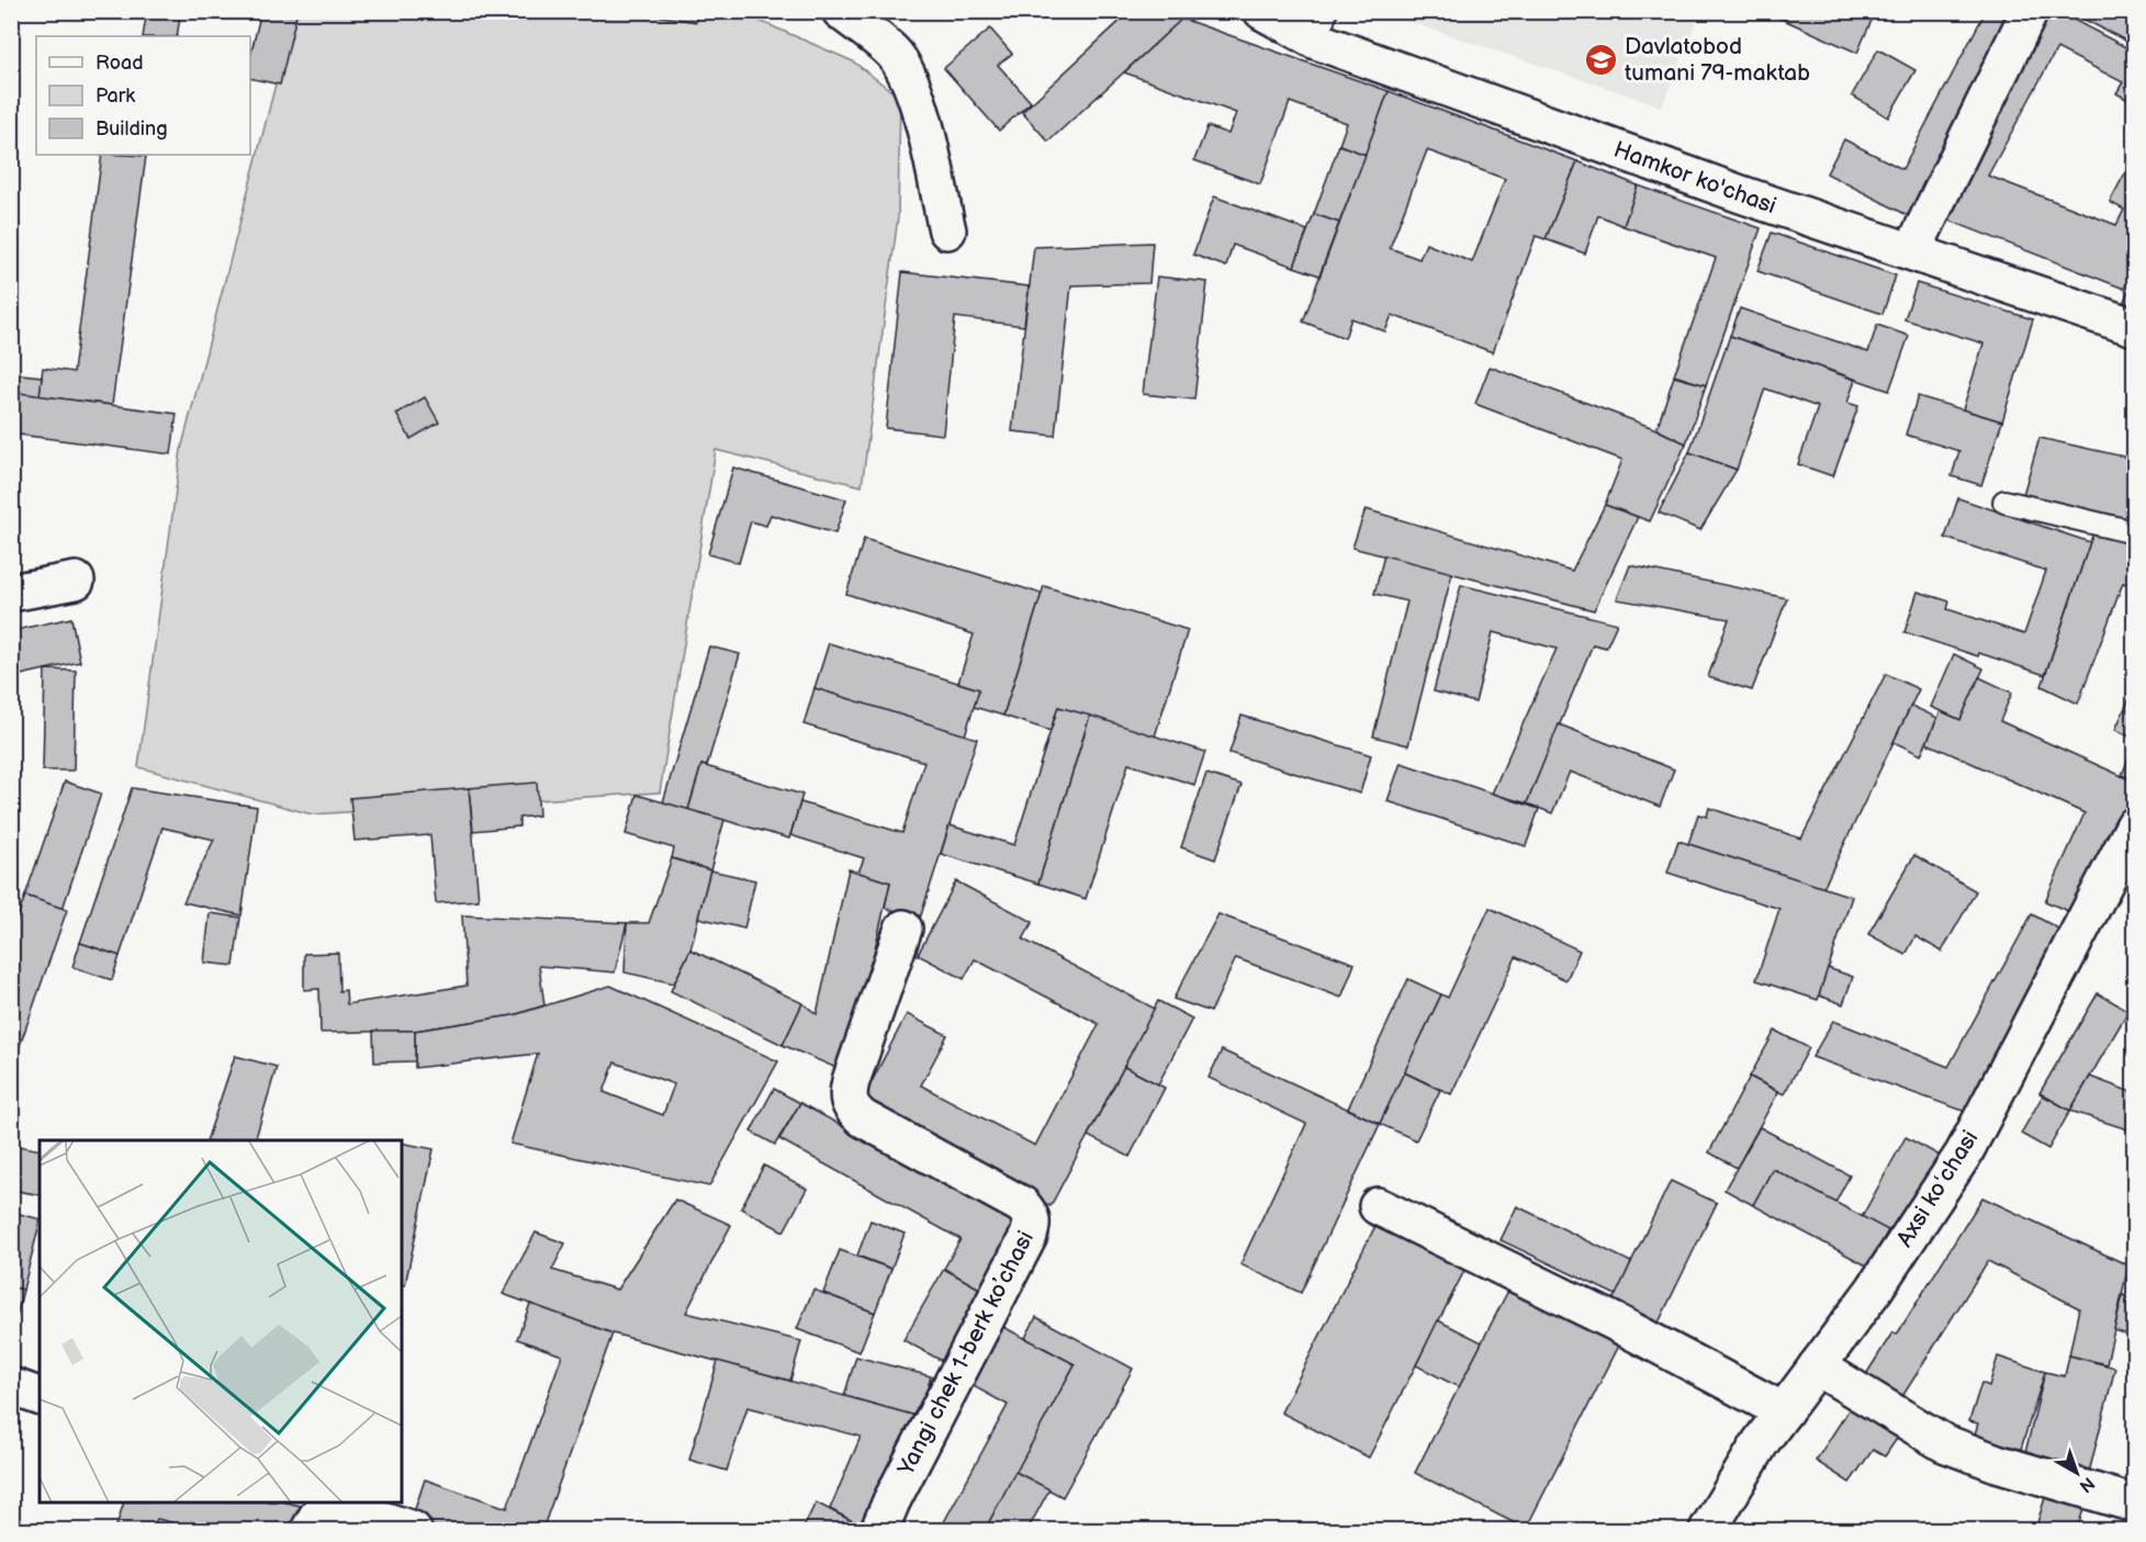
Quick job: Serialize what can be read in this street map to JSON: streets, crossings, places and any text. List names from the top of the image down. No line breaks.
{"streets":{"street":["Hamkor ko'chasi","Axsi koʻchasi","Yangi chek 1-berk koʼchasi"]},"places":{"school or university":["Davlatobod tumani 79-maktab"]},"legend":["Road","Park","Building"],"north":"bottom right"}
